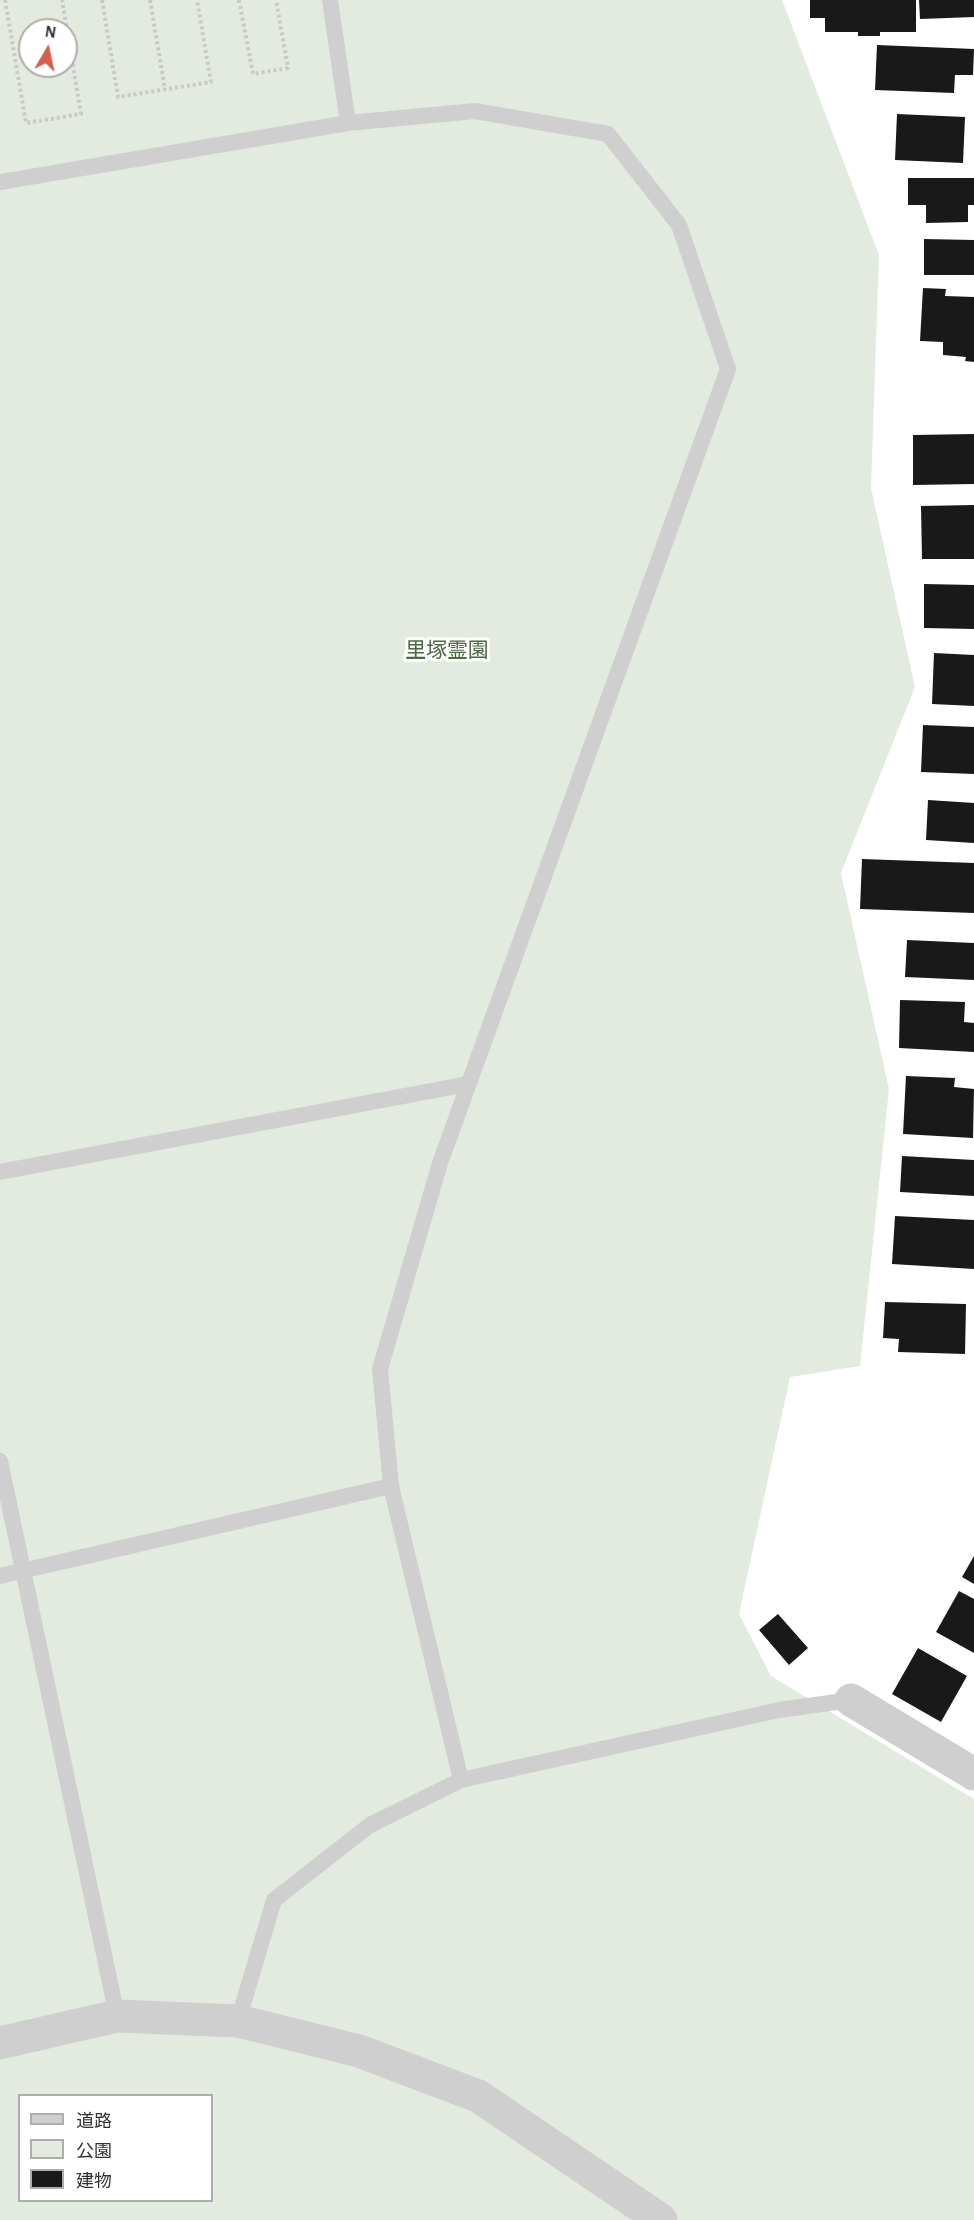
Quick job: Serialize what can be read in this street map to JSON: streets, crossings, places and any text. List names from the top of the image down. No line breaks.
{"parks":["里塚霊園"],"legend":["道路","公園","建物"],"north":"top"}
